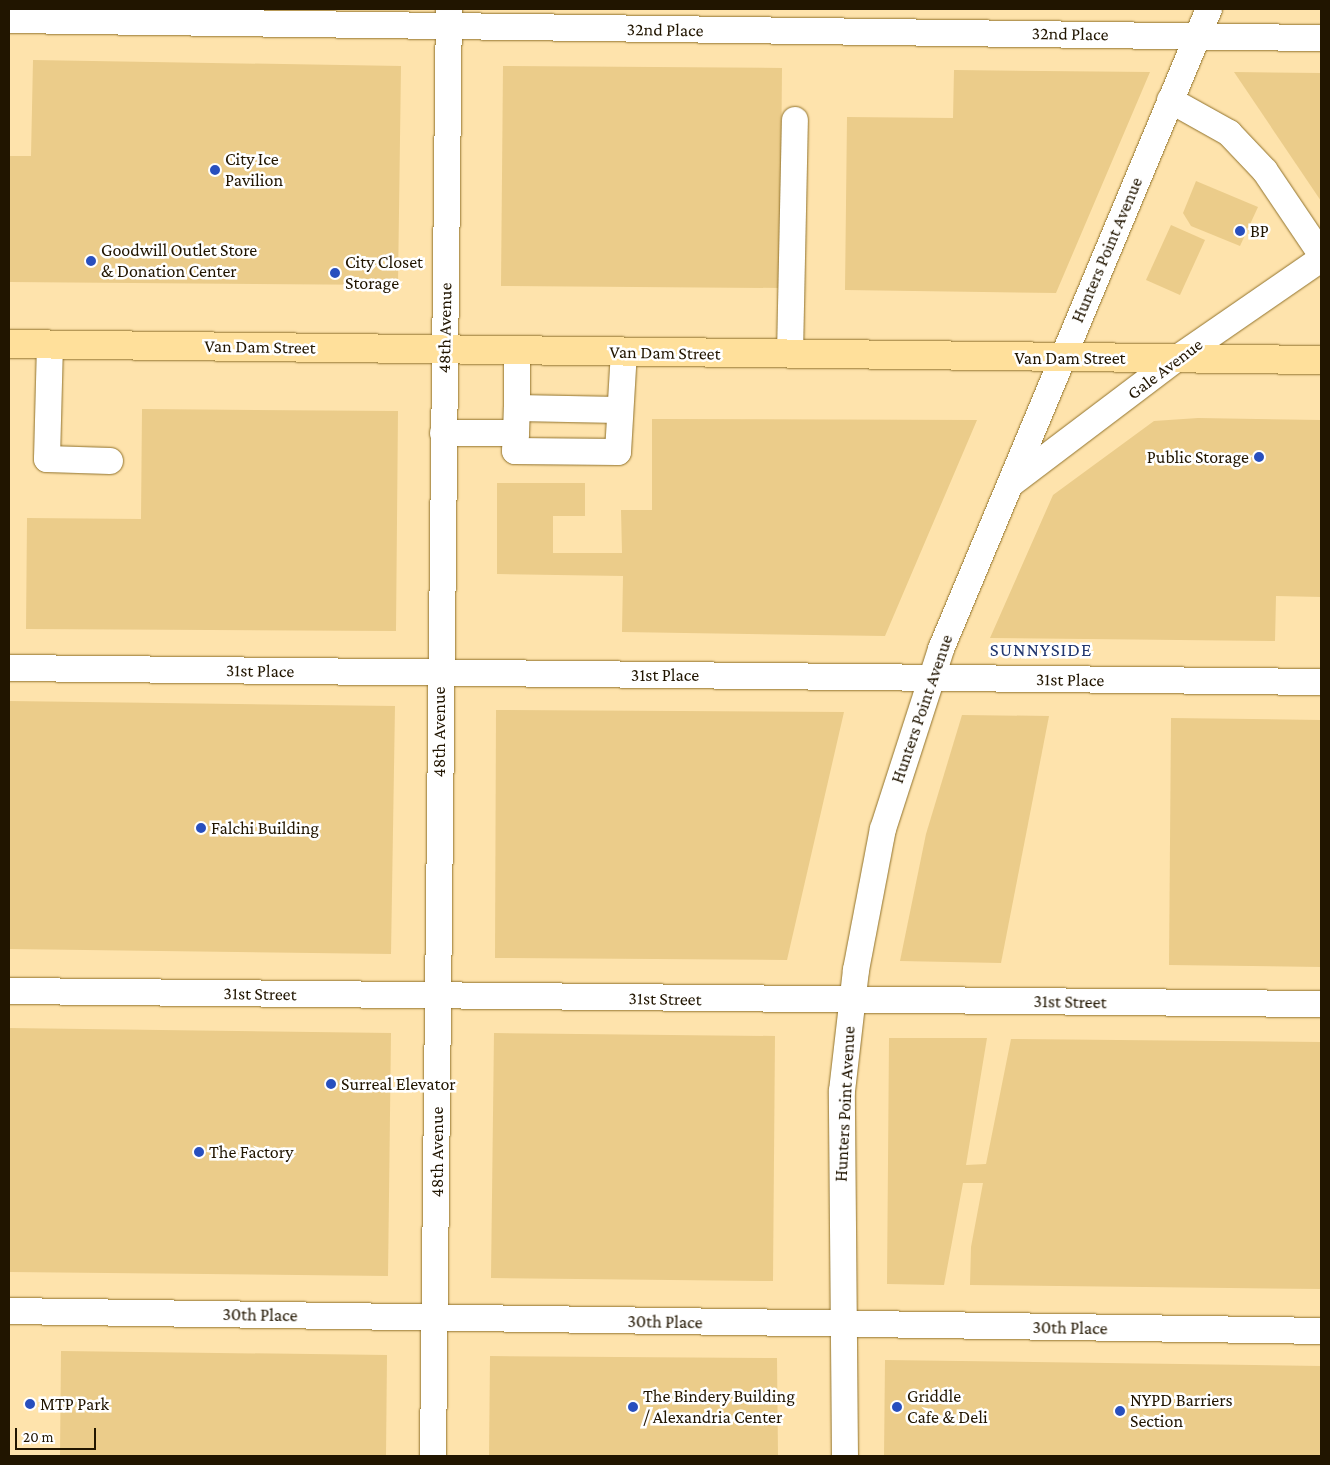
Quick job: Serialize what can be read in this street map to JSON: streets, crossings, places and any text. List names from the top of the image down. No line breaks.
{"streets":{"main road":["Van Dam Street"],"street":["32nd Place","Hunters Point Avenue","48th Avenue","Gale Avenue","31st Place","31st Street","30th Place"]},"crossings":[["32nd Place","Hunters Point Avenue"],["32nd Place","48th Avenue"],["Hunters Point Avenue","Van Dam Street"],["Hunters Point Avenue","Gale Avenue"],["Hunters Point Avenue","31st Place"],["Hunters Point Avenue","31st Street"],["Hunters Point Avenue","30th Place"],["48th Avenue","Van Dam Street"],["48th Avenue","31st Place"],["48th Avenue","31st Street"],["48th Avenue","30th Place"],["Van Dam Street","Gale Avenue"]],"districts":["SUNNYSIDE"],"places":["City Ice Pavilion","BP","Goodwill Outlet Store & Donation Center","City Closet Storage","Public Storage","Falchi Building","Surreal Elevator","The Factory","MTP Park","The Bindery Building / Alexandria Center","Griddle Cafe & Deli","NYPD Barriers Section"],"scale_bar":"20 m"}
